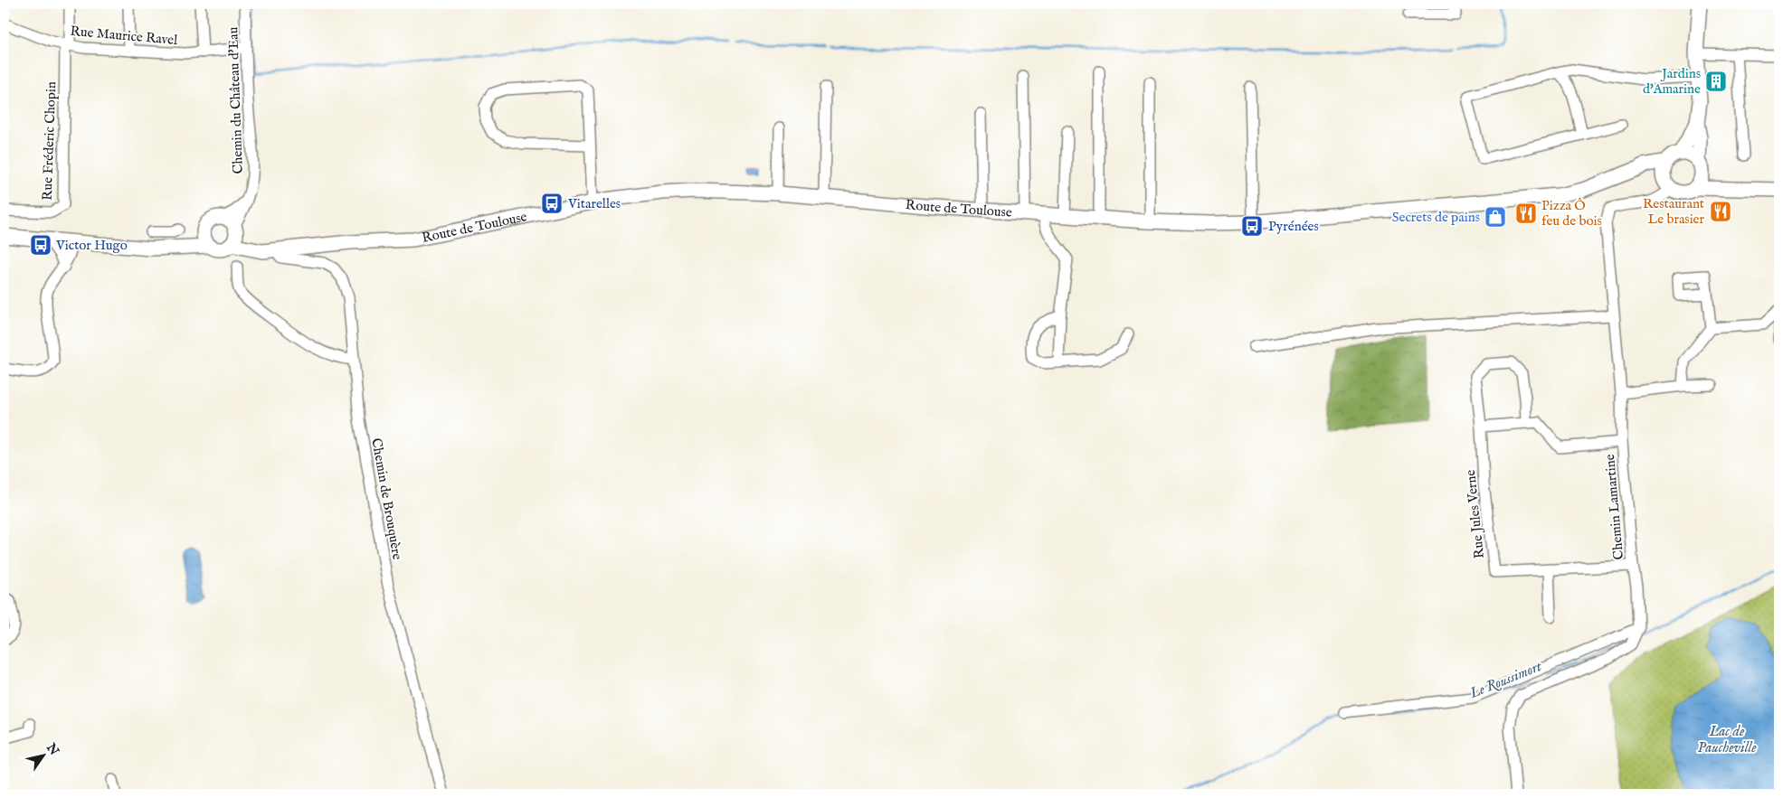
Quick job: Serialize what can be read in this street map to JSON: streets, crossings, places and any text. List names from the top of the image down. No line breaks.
{"streets":{"main road":["Route de Toulouse"],"street":["Rue Maurice Ravel","Chemin du Château d'Eau","Rue Fréderic Chopin","Chemin de Brouquère","Chemin Lamartine","Rue Jules Verne"]},"crossings":[["Rue Maurice Ravel","Chemin du Château d'Eau"],["Rue Maurice Ravel","Rue Fréderic Chopin"],["Chemin du Château d'Eau","Route de Toulouse"],["Route de Toulouse","Chemin de Brouquère"],["Route de Toulouse","Chemin Lamartine"],["Chemin Lamartine","Rue Jules Verne"]],"water":["Le Roussimort","Lac de Paucheville"],"places":{"building":["Jardins d'Amarine"],"bus stop":["Vitarelles","Pyrénées","Victor Hugo"],"restaurant":["Restaurant Le brasier","Pizza Ô feu de bois"],"shop":["Secrets de pains"]},"north":"top right"}
